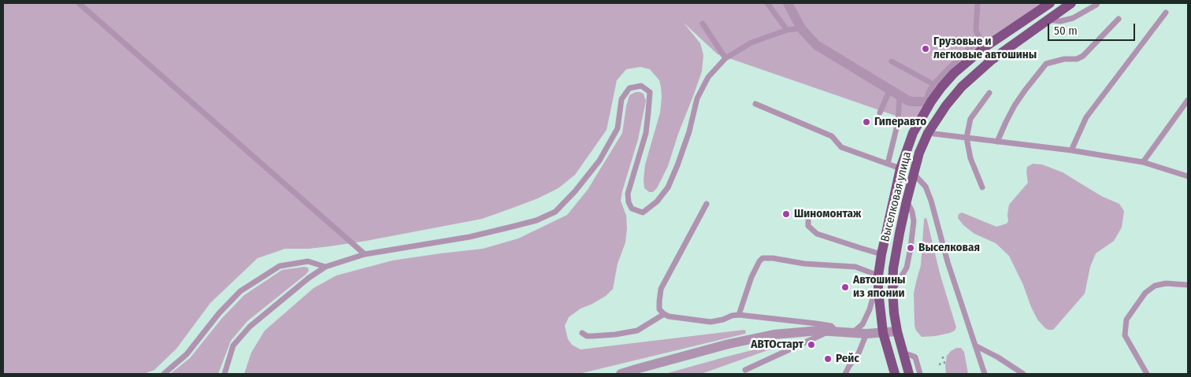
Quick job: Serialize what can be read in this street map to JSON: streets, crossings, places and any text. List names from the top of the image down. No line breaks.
{"streets":{"main road":["Выселковая улица"]},"places":["Грузовые и легковые автошины","Гиперавто","Шиномонтаж","Выселковая","Автошины из японии","АВТОстарт","Рейс"],"scale_bar":"50 m"}
